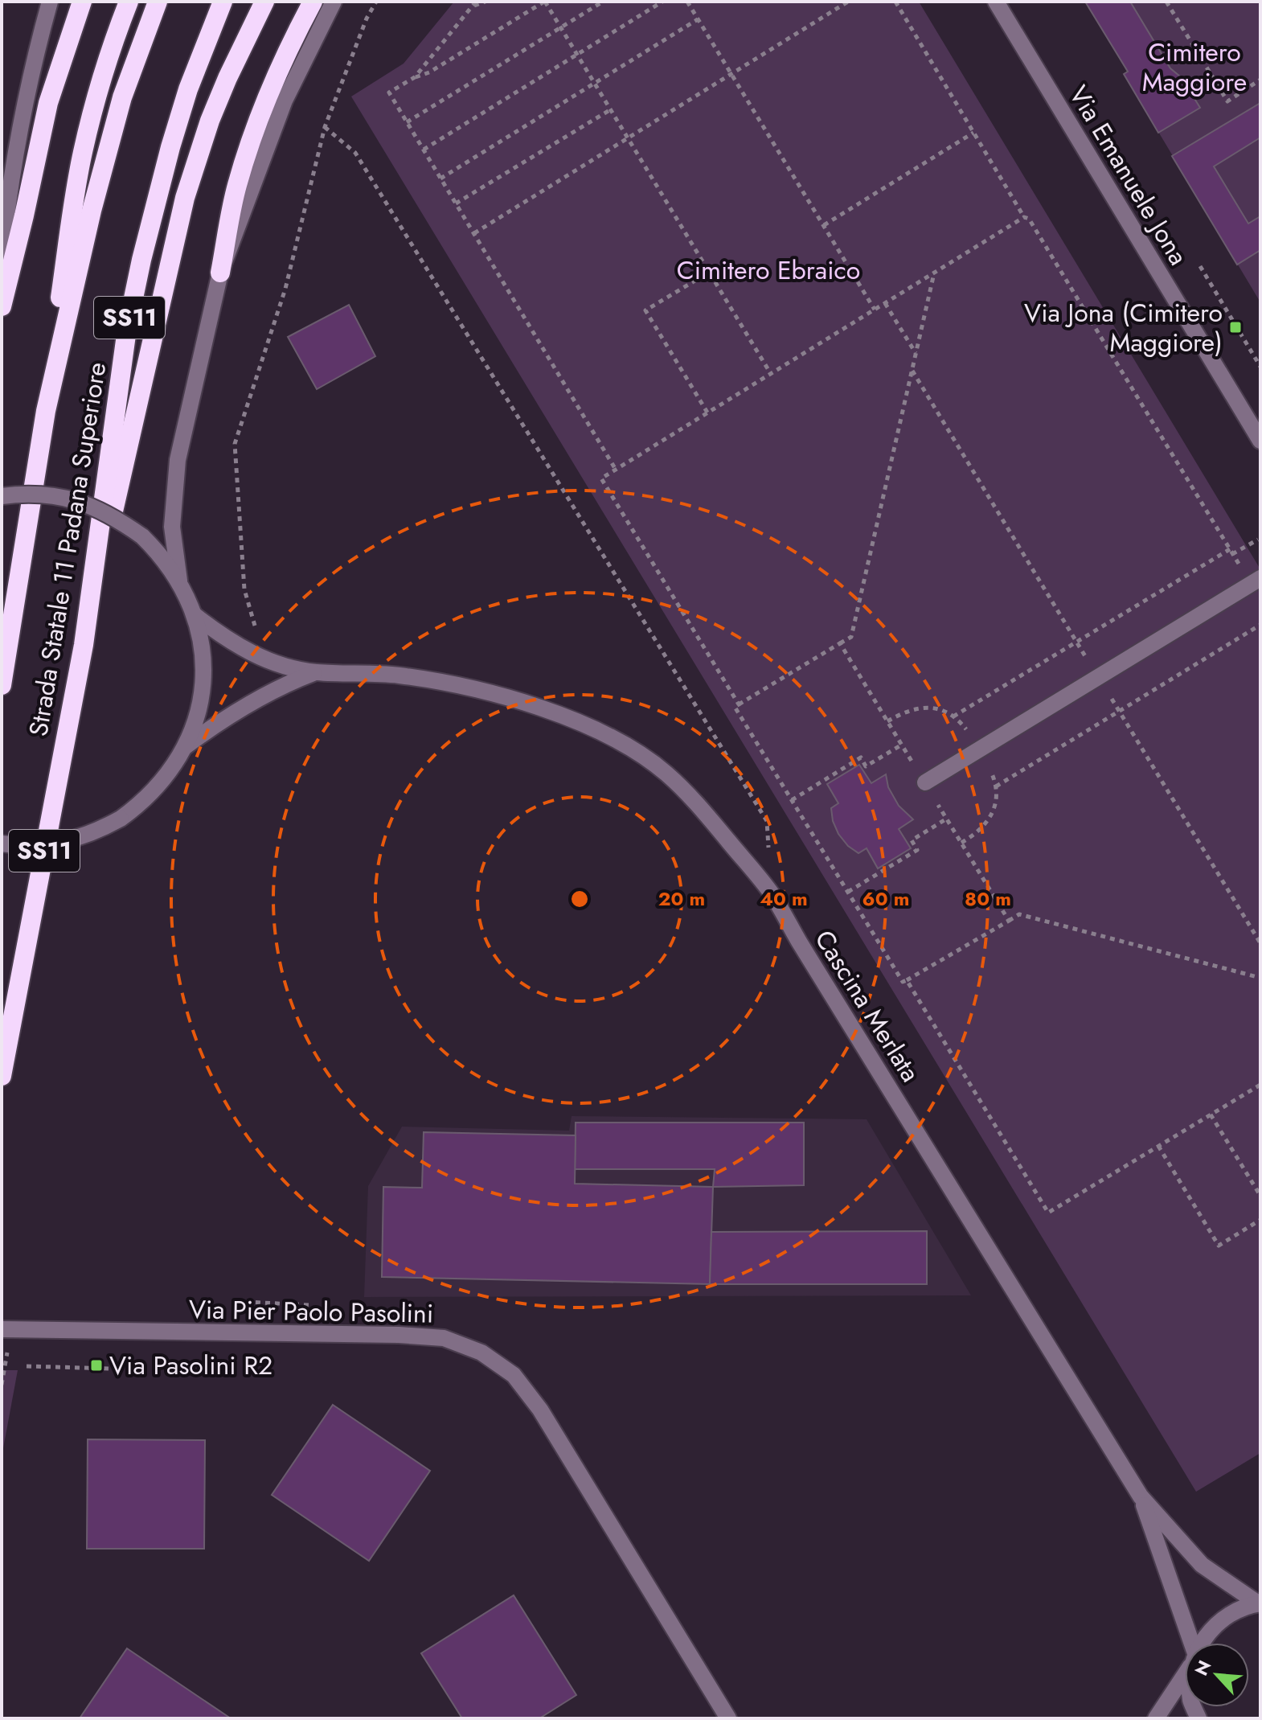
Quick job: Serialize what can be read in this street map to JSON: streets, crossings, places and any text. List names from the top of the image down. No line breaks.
{"streets":{"highway":["SS11","Strada Statale 11 Padana Superiore"],"street":["Via Emanuele Jona","Cascina Merlata","Via Pier Paolo Pasolini"]},"parks":["Cimitero Maggiore","Cimitero Ebraico"],"places":{"transit":["Via Jona (Cimitero Maggiore)","Via Pasolini R2"]},"north":"top left","rings":["20 m","40 m","60 m","80 m"]}
